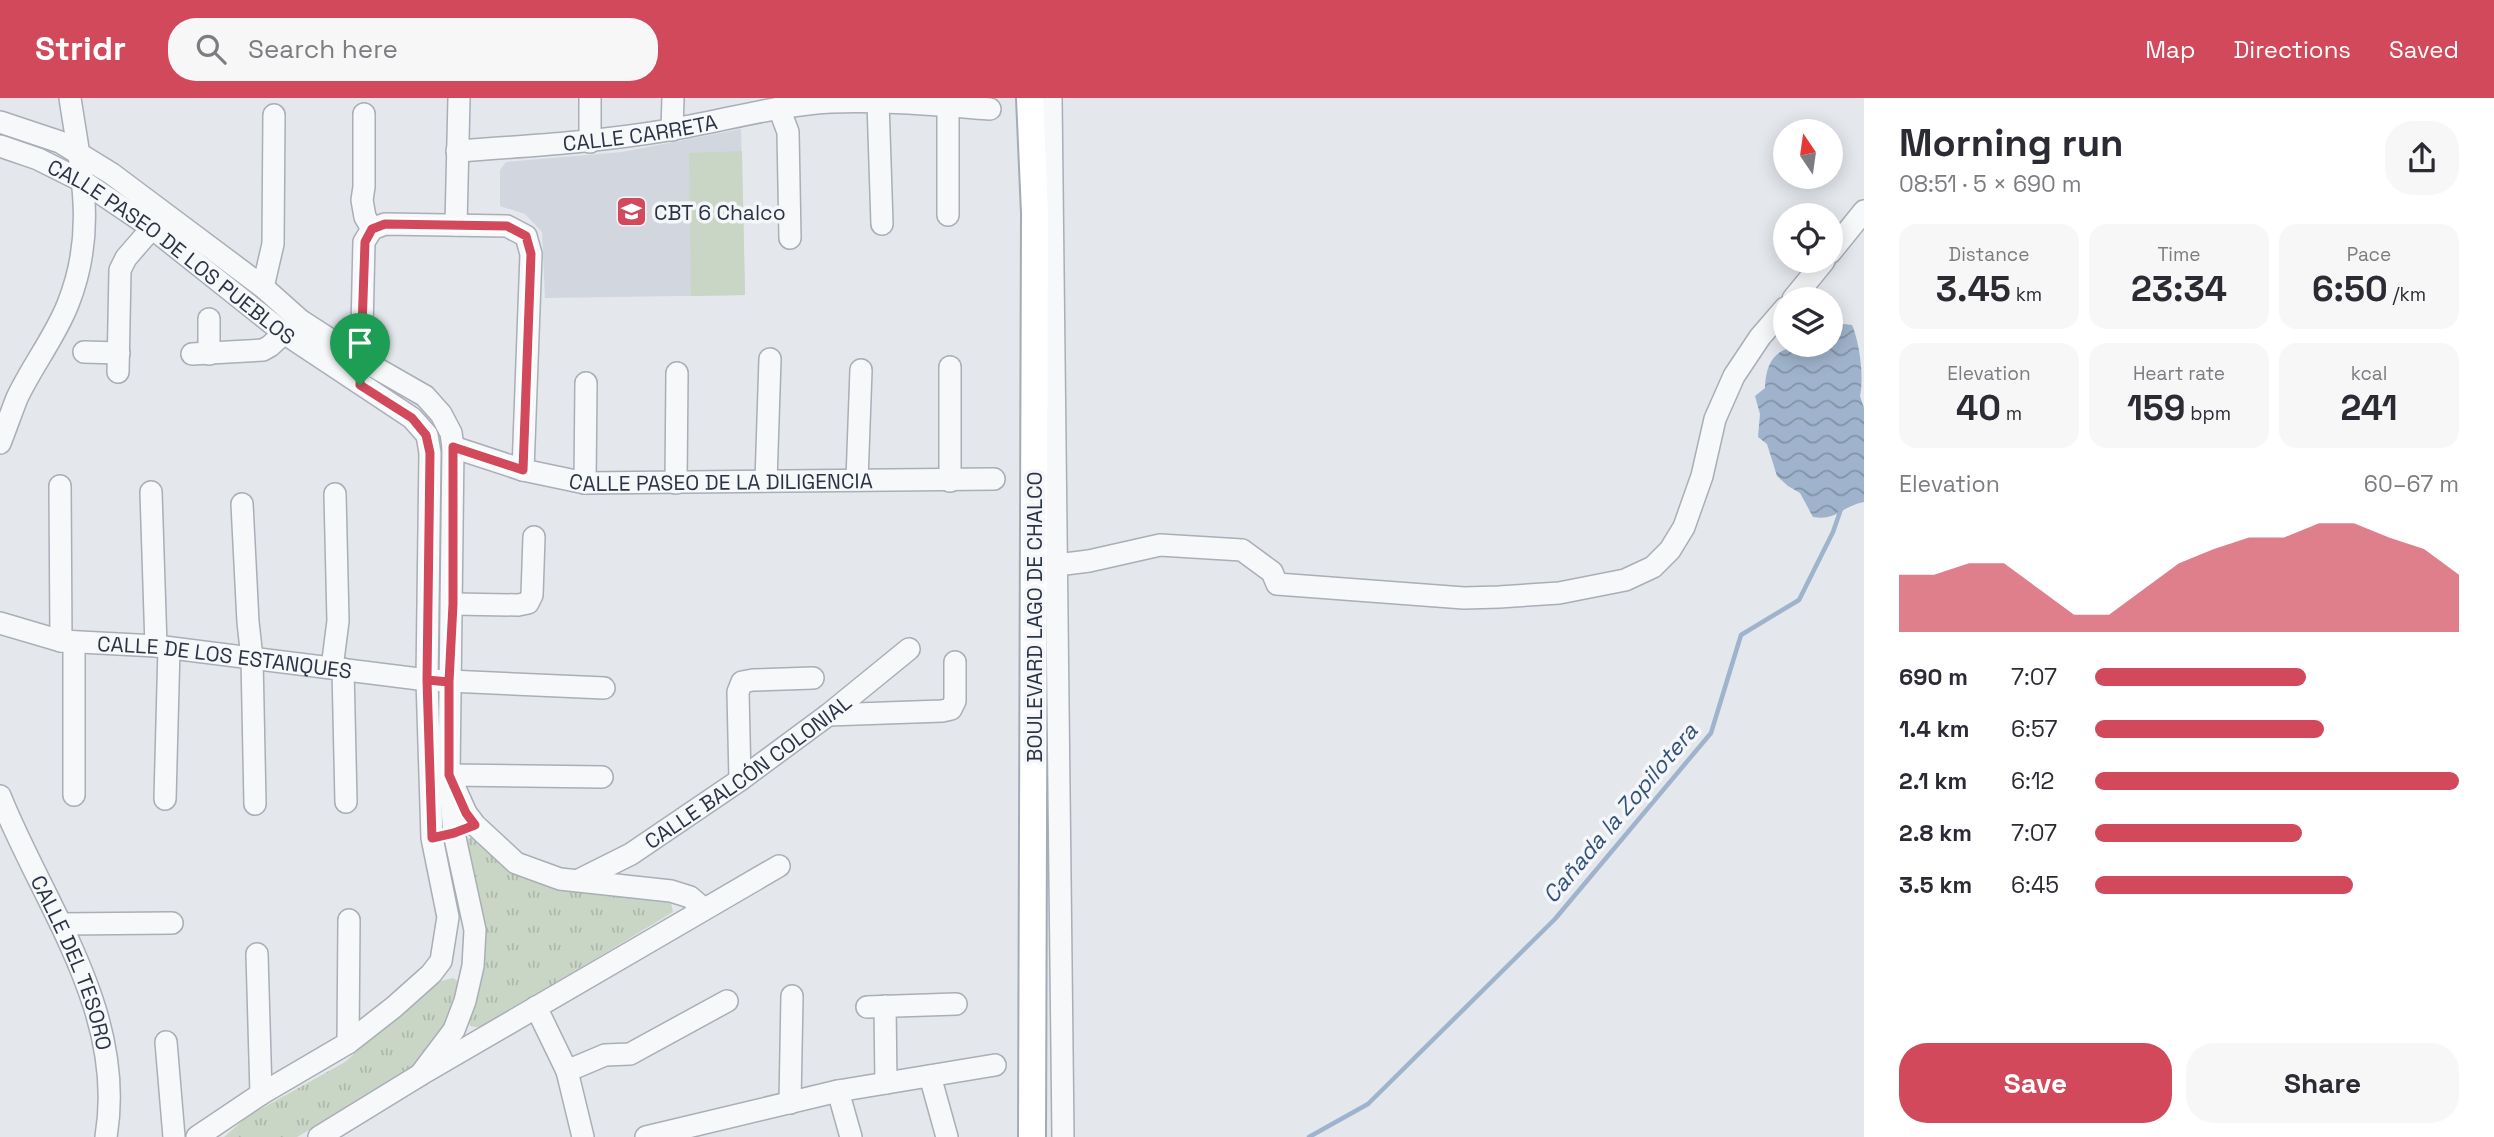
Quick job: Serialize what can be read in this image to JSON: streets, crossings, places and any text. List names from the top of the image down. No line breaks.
{"streets":{"main road":["BOULEVARD LAGO DE CHALCO"],"street":["CALLE CARRETA","CALLE PASEO DE LOS PUEBLOS","CALLE PASEO DE LA DILIGENCIA","CALLE DE LOS ESTANQUES","CALLE BALCÓN COLONIAL","CALLE DEL TESORO"]},"crossings":[["CALLE PASEO DE LOS PUEBLOS","CALLE DE LOS ESTANQUES"]],"water":["Cañada la Zopilotera"],"places":{"school or university":["CBT 6 Chalco"]},"north":"top","page":{"header":"Stridr","search":"Search here","nav":["Map","Directions","Saved"],"heading":["Morning run","08:51 · 5 × 690 m"],"stats":[["Distance","3.45 km"],["Time","23:34"],["Pace","6:50 /km"],["Elevation","40 m"],["Heart rate","159 bpm"],["kcal","241"]],"chart":["Elevation","60–67 m"],"list":[{"name":"690 m","note":"7:07"},{"name":"1.4 km","note":"6:57"},{"name":"2.1 km","note":"6:12"},{"name":"2.8 km","note":"7:07"},{"name":"3.5 km","note":"6:45"}],"buttons":["Save","Share"]}}
